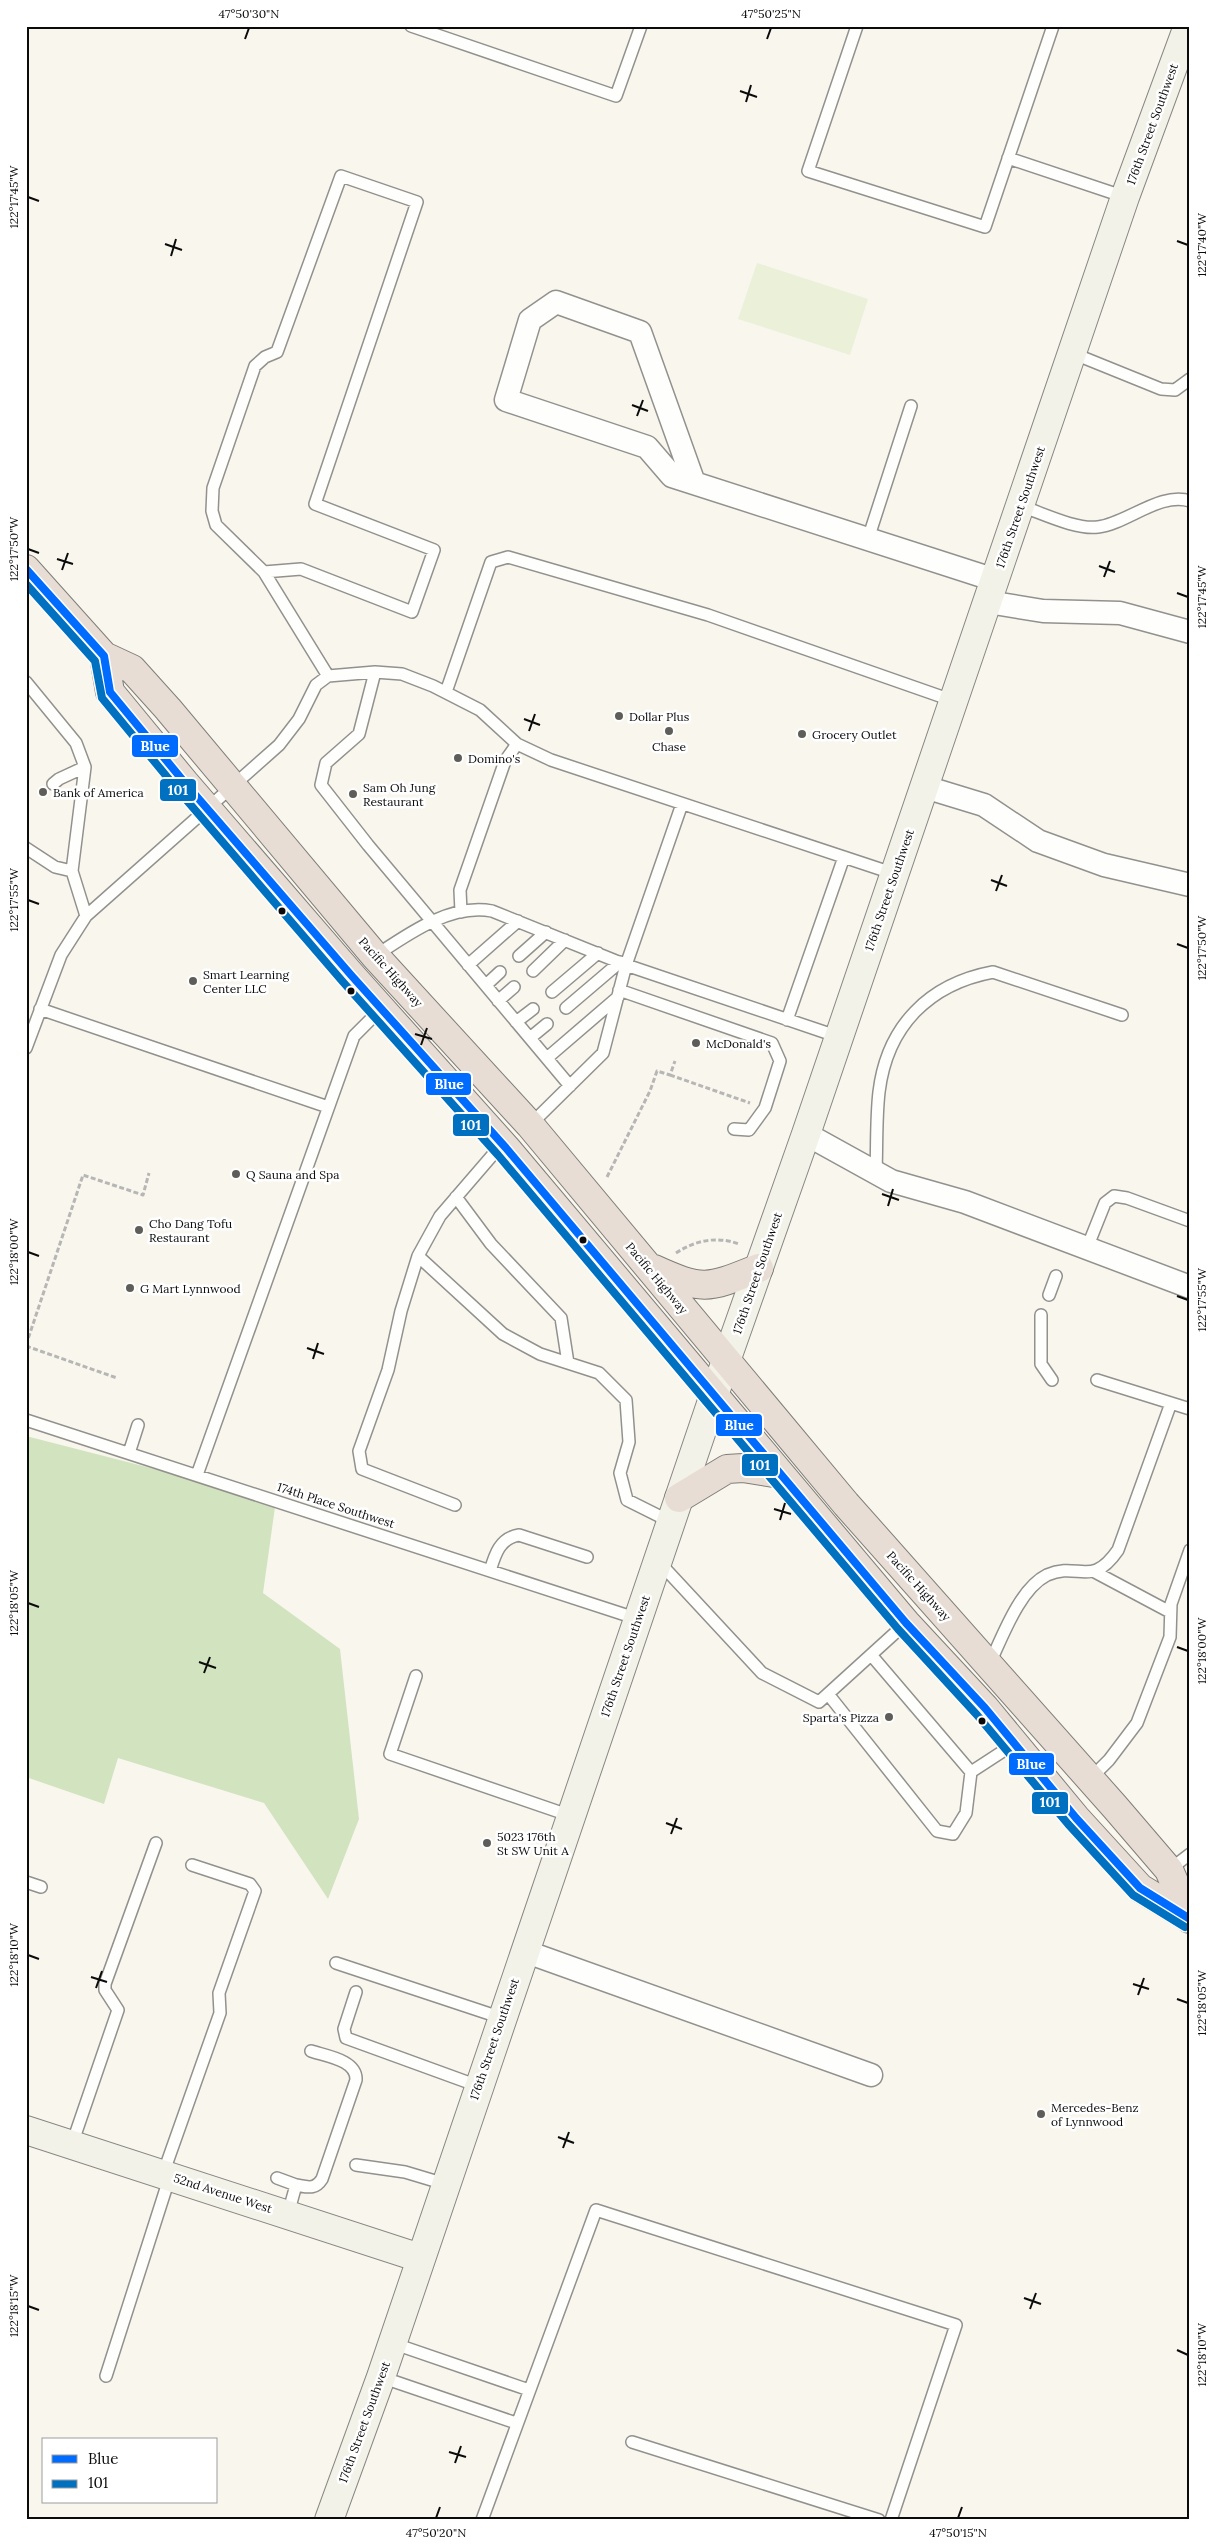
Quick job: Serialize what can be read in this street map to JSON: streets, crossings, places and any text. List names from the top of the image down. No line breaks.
{"streets":{"highway":["Pacific Highway"],"street":["176th Street Southwest","52nd Avenue West"],"lane":["174th Place Southwest"]},"crossings":[["176th Street Southwest","Pacific Highway"],["176th Street Southwest","174th Place Southwest"],["176th Street Southwest","52nd Avenue West"]],"places":["Dollar Plus","Chase","Grocery Outlet","Domino's","Bank of America","Sam Oh Jung Restaurant","Smart Learning Center LLC","McDonald's","Q Sauna and Spa","Cho Dang Tofu Restaurant","G Mart Lynnwood","Sparta's Pizza","5023 176th St SW Unit A","Mercedes-Benz of Lynnwood"],"lines":["transit line Blue","transit line 101"],"legend":["Blue","101"],"coordinates":["47°50'30\"N","47°50'25\"N","122°17'45\"W","122°17'40\"W","122°17'50\"W","122°17'55\"W","122°18'00\"W","122°18'05\"W","122°18'10\"W","122°18'15\"W","47°50'20\"N","47°50'15\"N"]}
